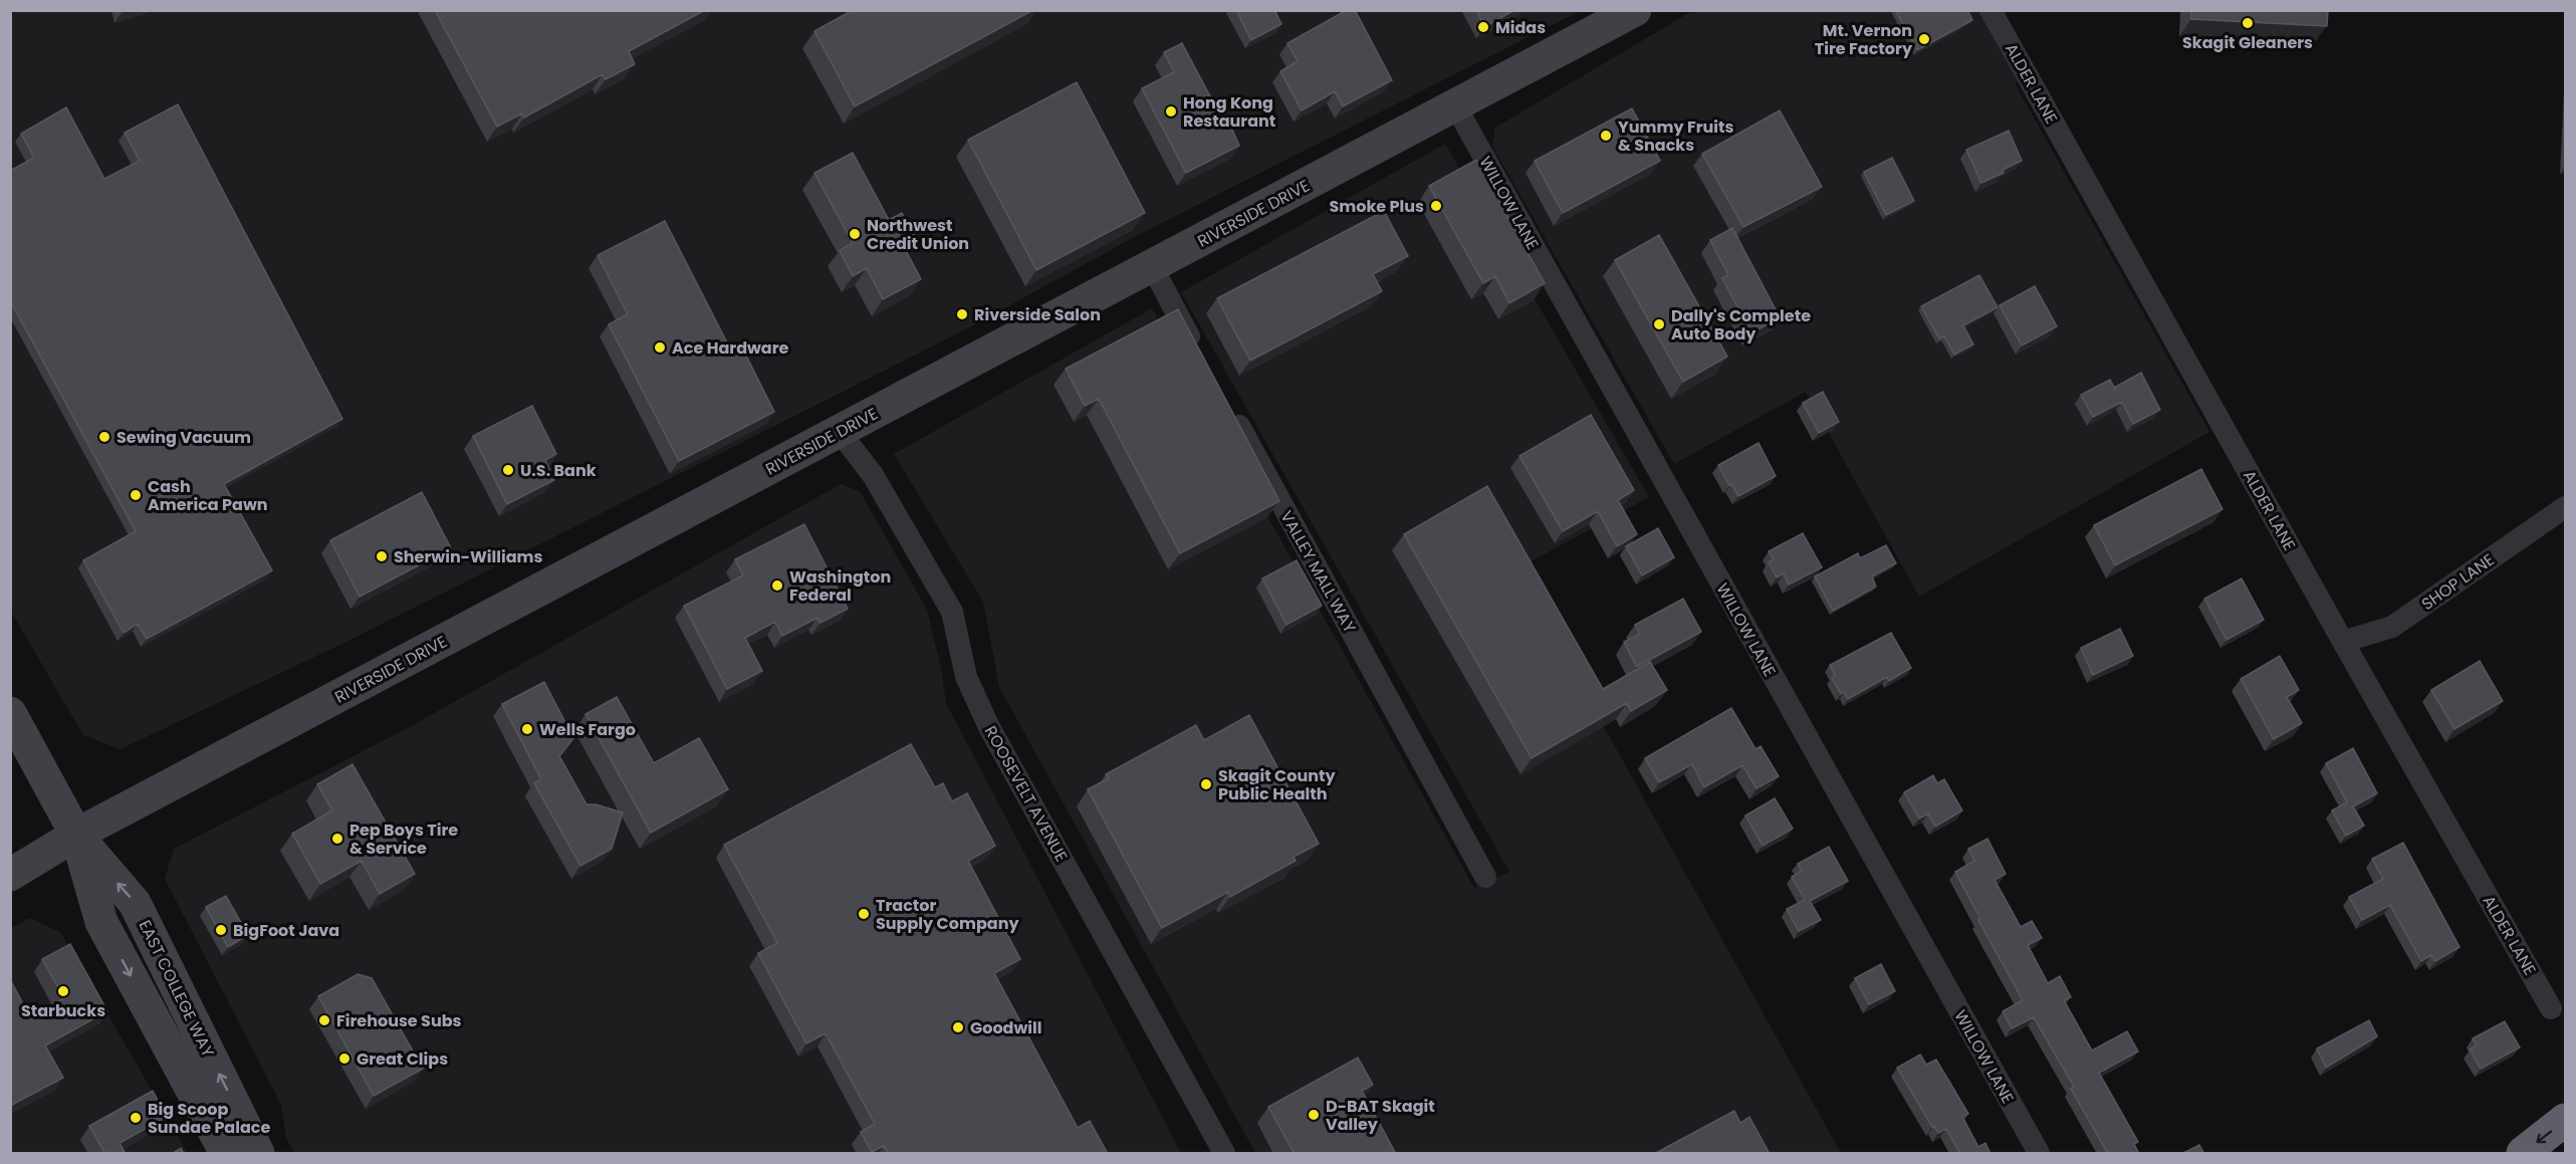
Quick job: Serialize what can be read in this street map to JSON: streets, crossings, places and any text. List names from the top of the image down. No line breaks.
{"streets":{"main road":["RIVERSIDE DRIVE","EAST COLLEGE WAY"],"street":["ALDER LANE","WILLOW LANE","VALLEY MALL WAY","SHOP LANE","ROOSEVELT AVENUE"]},"crossings":[["ALDER LANE","SHOP LANE"],["WILLOW LANE","RIVERSIDE DRIVE"],["RIVERSIDE DRIVE","ROOSEVELT AVENUE"],["RIVERSIDE DRIVE","EAST COLLEGE WAY"]],"places":["Skagit Gleaners","Midas","Mt. Vernon Tire Factory","Hong Kong Restaurant","Yummy Fruits & Snacks","Smoke Plus","Northwest Credit Union","Riverside Salon","Dally's Complete Auto Body","Ace Hardware","Sewing Vacuum","U.S. Bank","Cash America Pawn","Sherwin-Williams","Washington Federal","Wells Fargo","Skagit County Public Health","Pep Boys Tire & Service","Tractor Supply Company","BigFoot Java","Starbucks","Firehouse Subs","Goodwill","Great Clips","D-BAT Skagit Valley","Big Scoop Sundae Palace"]}
